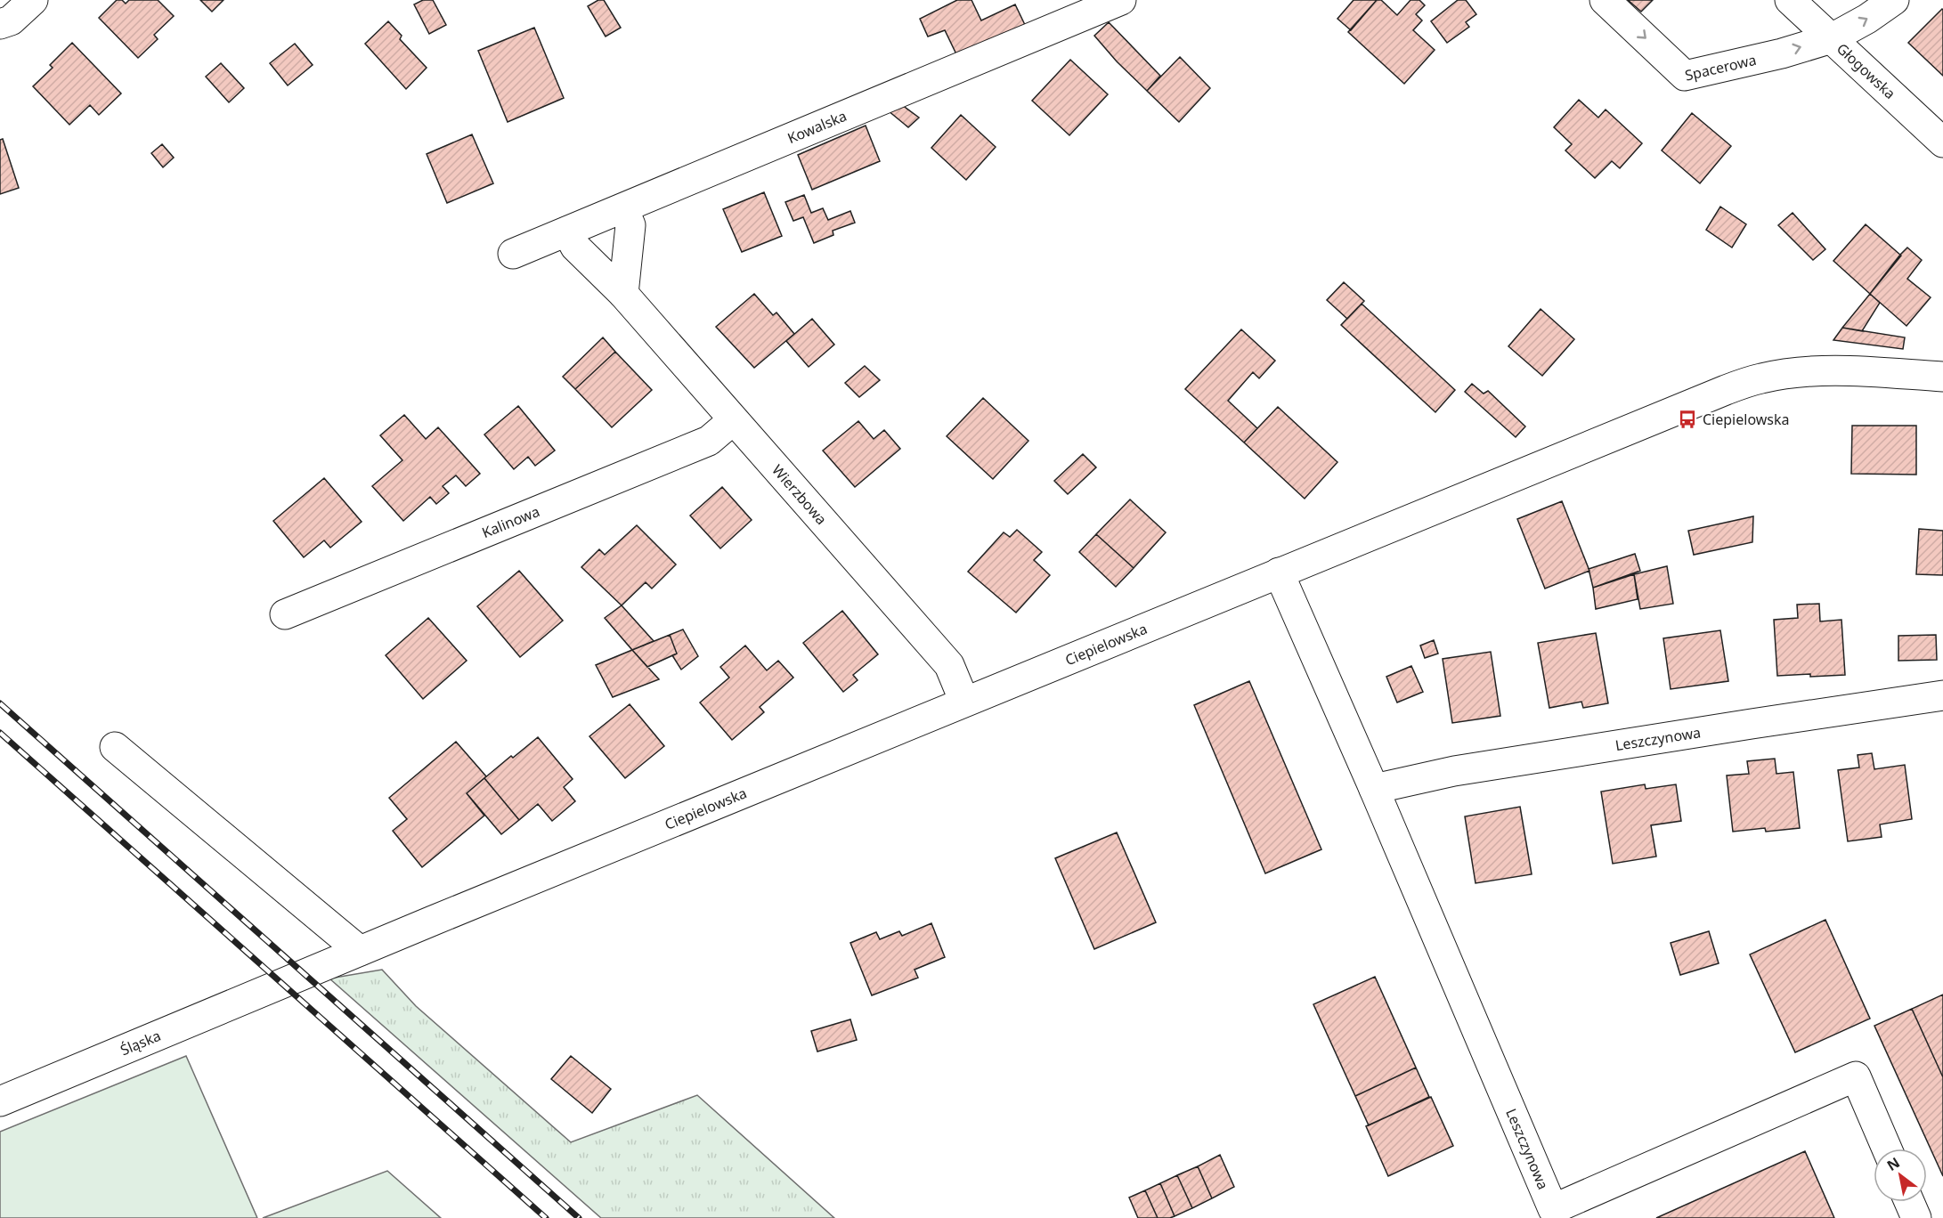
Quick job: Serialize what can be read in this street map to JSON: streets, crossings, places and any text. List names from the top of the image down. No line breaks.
{"streets":{"street":["Spacerowa","Głogowska","Kowalska","Wierzbowa","Kalinowa","Ciepielowska","Leszczynowa","Śląska"]},"crossings":[["Spacerowa","Głogowska"],["Kowalska","Wierzbowa"],["Wierzbowa","Kalinowa"],["Wierzbowa","Ciepielowska"],["Ciepielowska","Leszczynowa"],["Ciepielowska","Śląska"]],"one_way":["Spacerowa"],"places":{"bus stop":["Ciepielowska"]},"north":"top left"}
